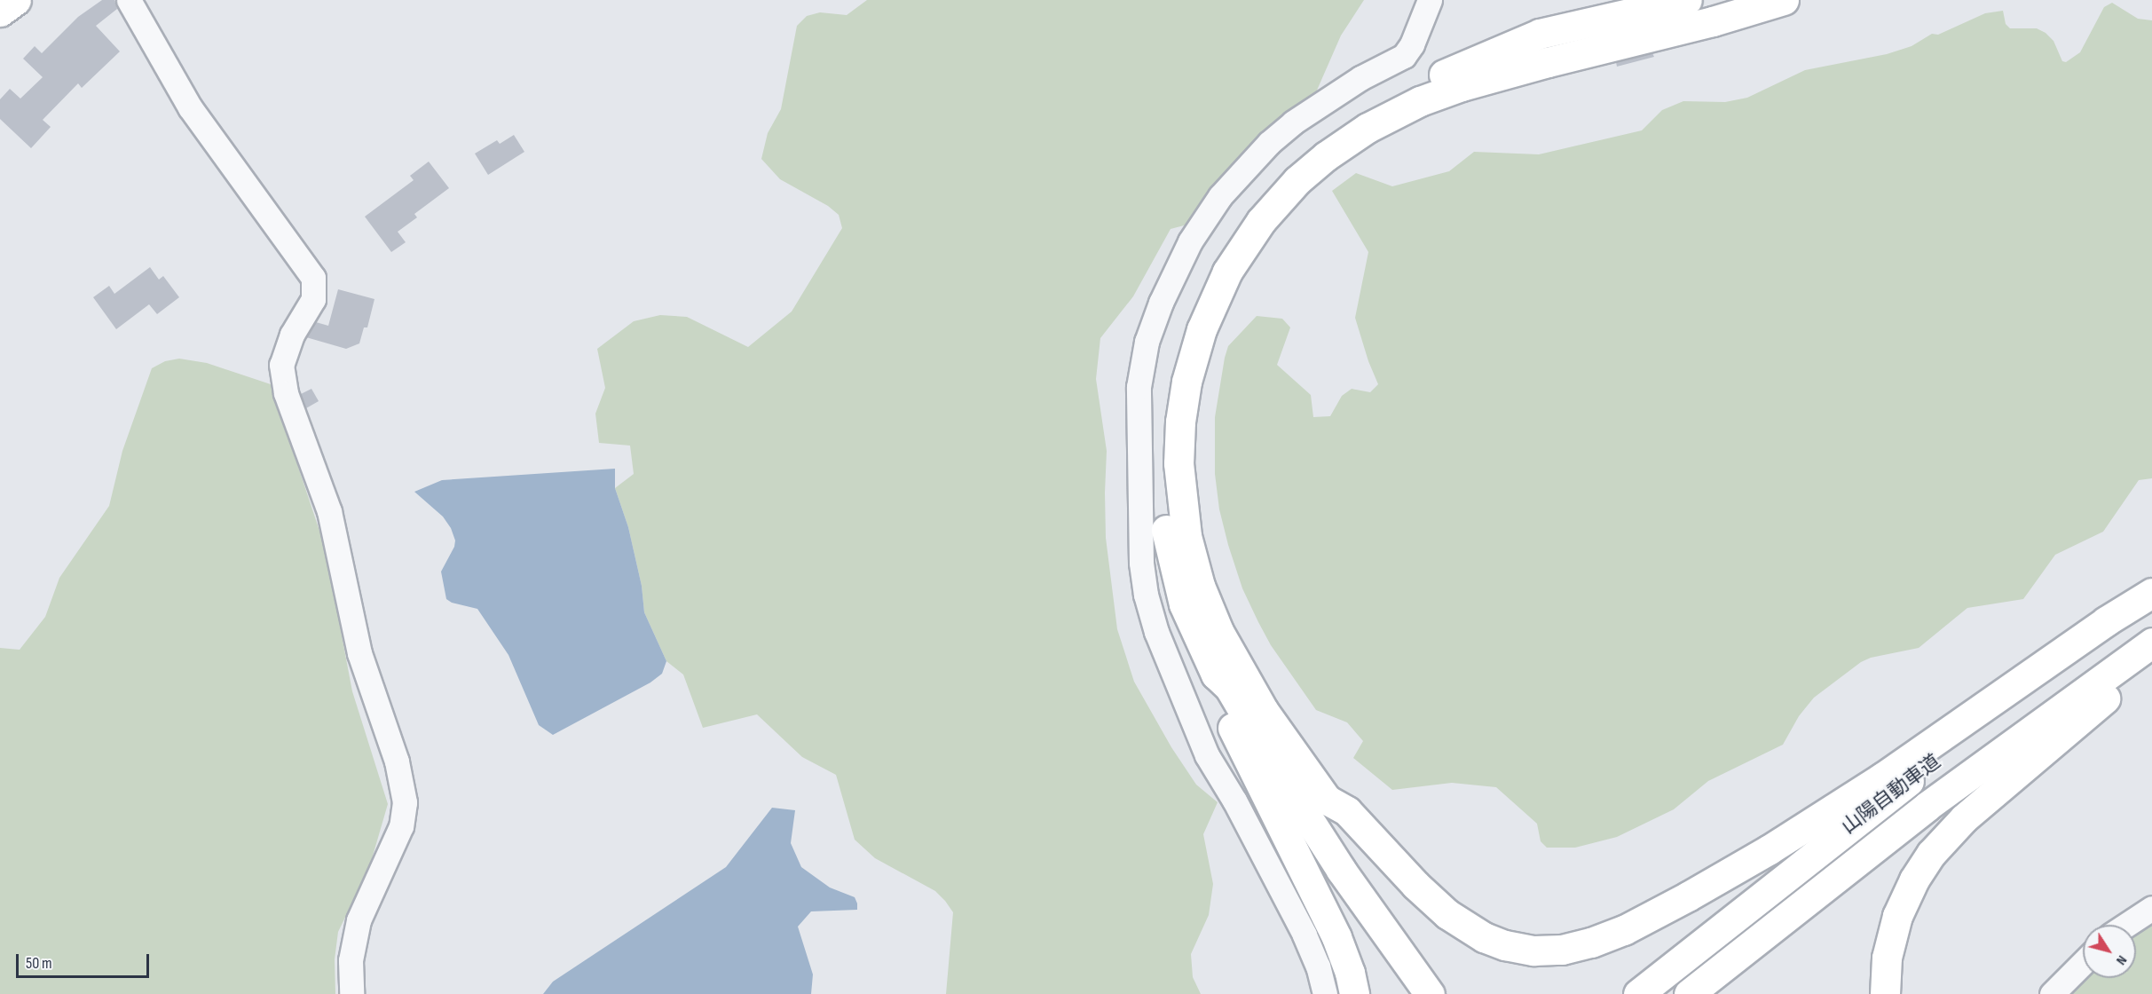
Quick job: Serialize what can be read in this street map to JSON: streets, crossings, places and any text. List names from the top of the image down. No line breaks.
{"streets":{"main road":["山陽自動車道"]},"scale_bar":"50 m","north":"bottom right"}
